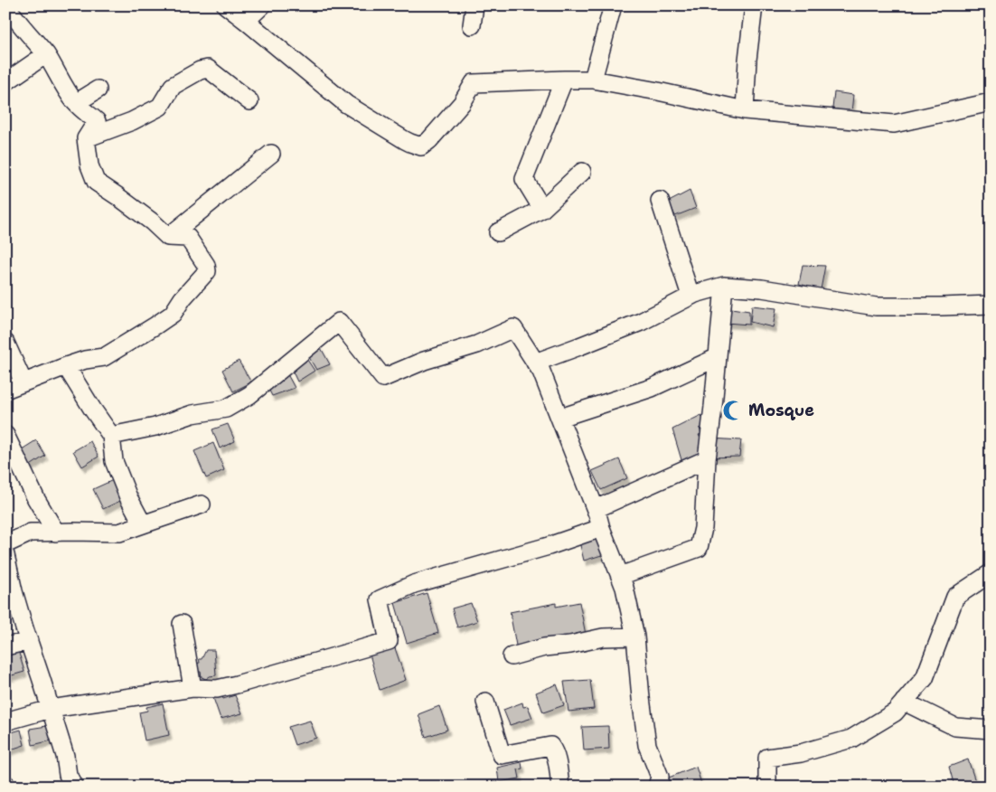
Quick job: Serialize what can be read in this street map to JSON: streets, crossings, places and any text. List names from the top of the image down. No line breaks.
{"places":{"mosque":["Mosque"]}}
